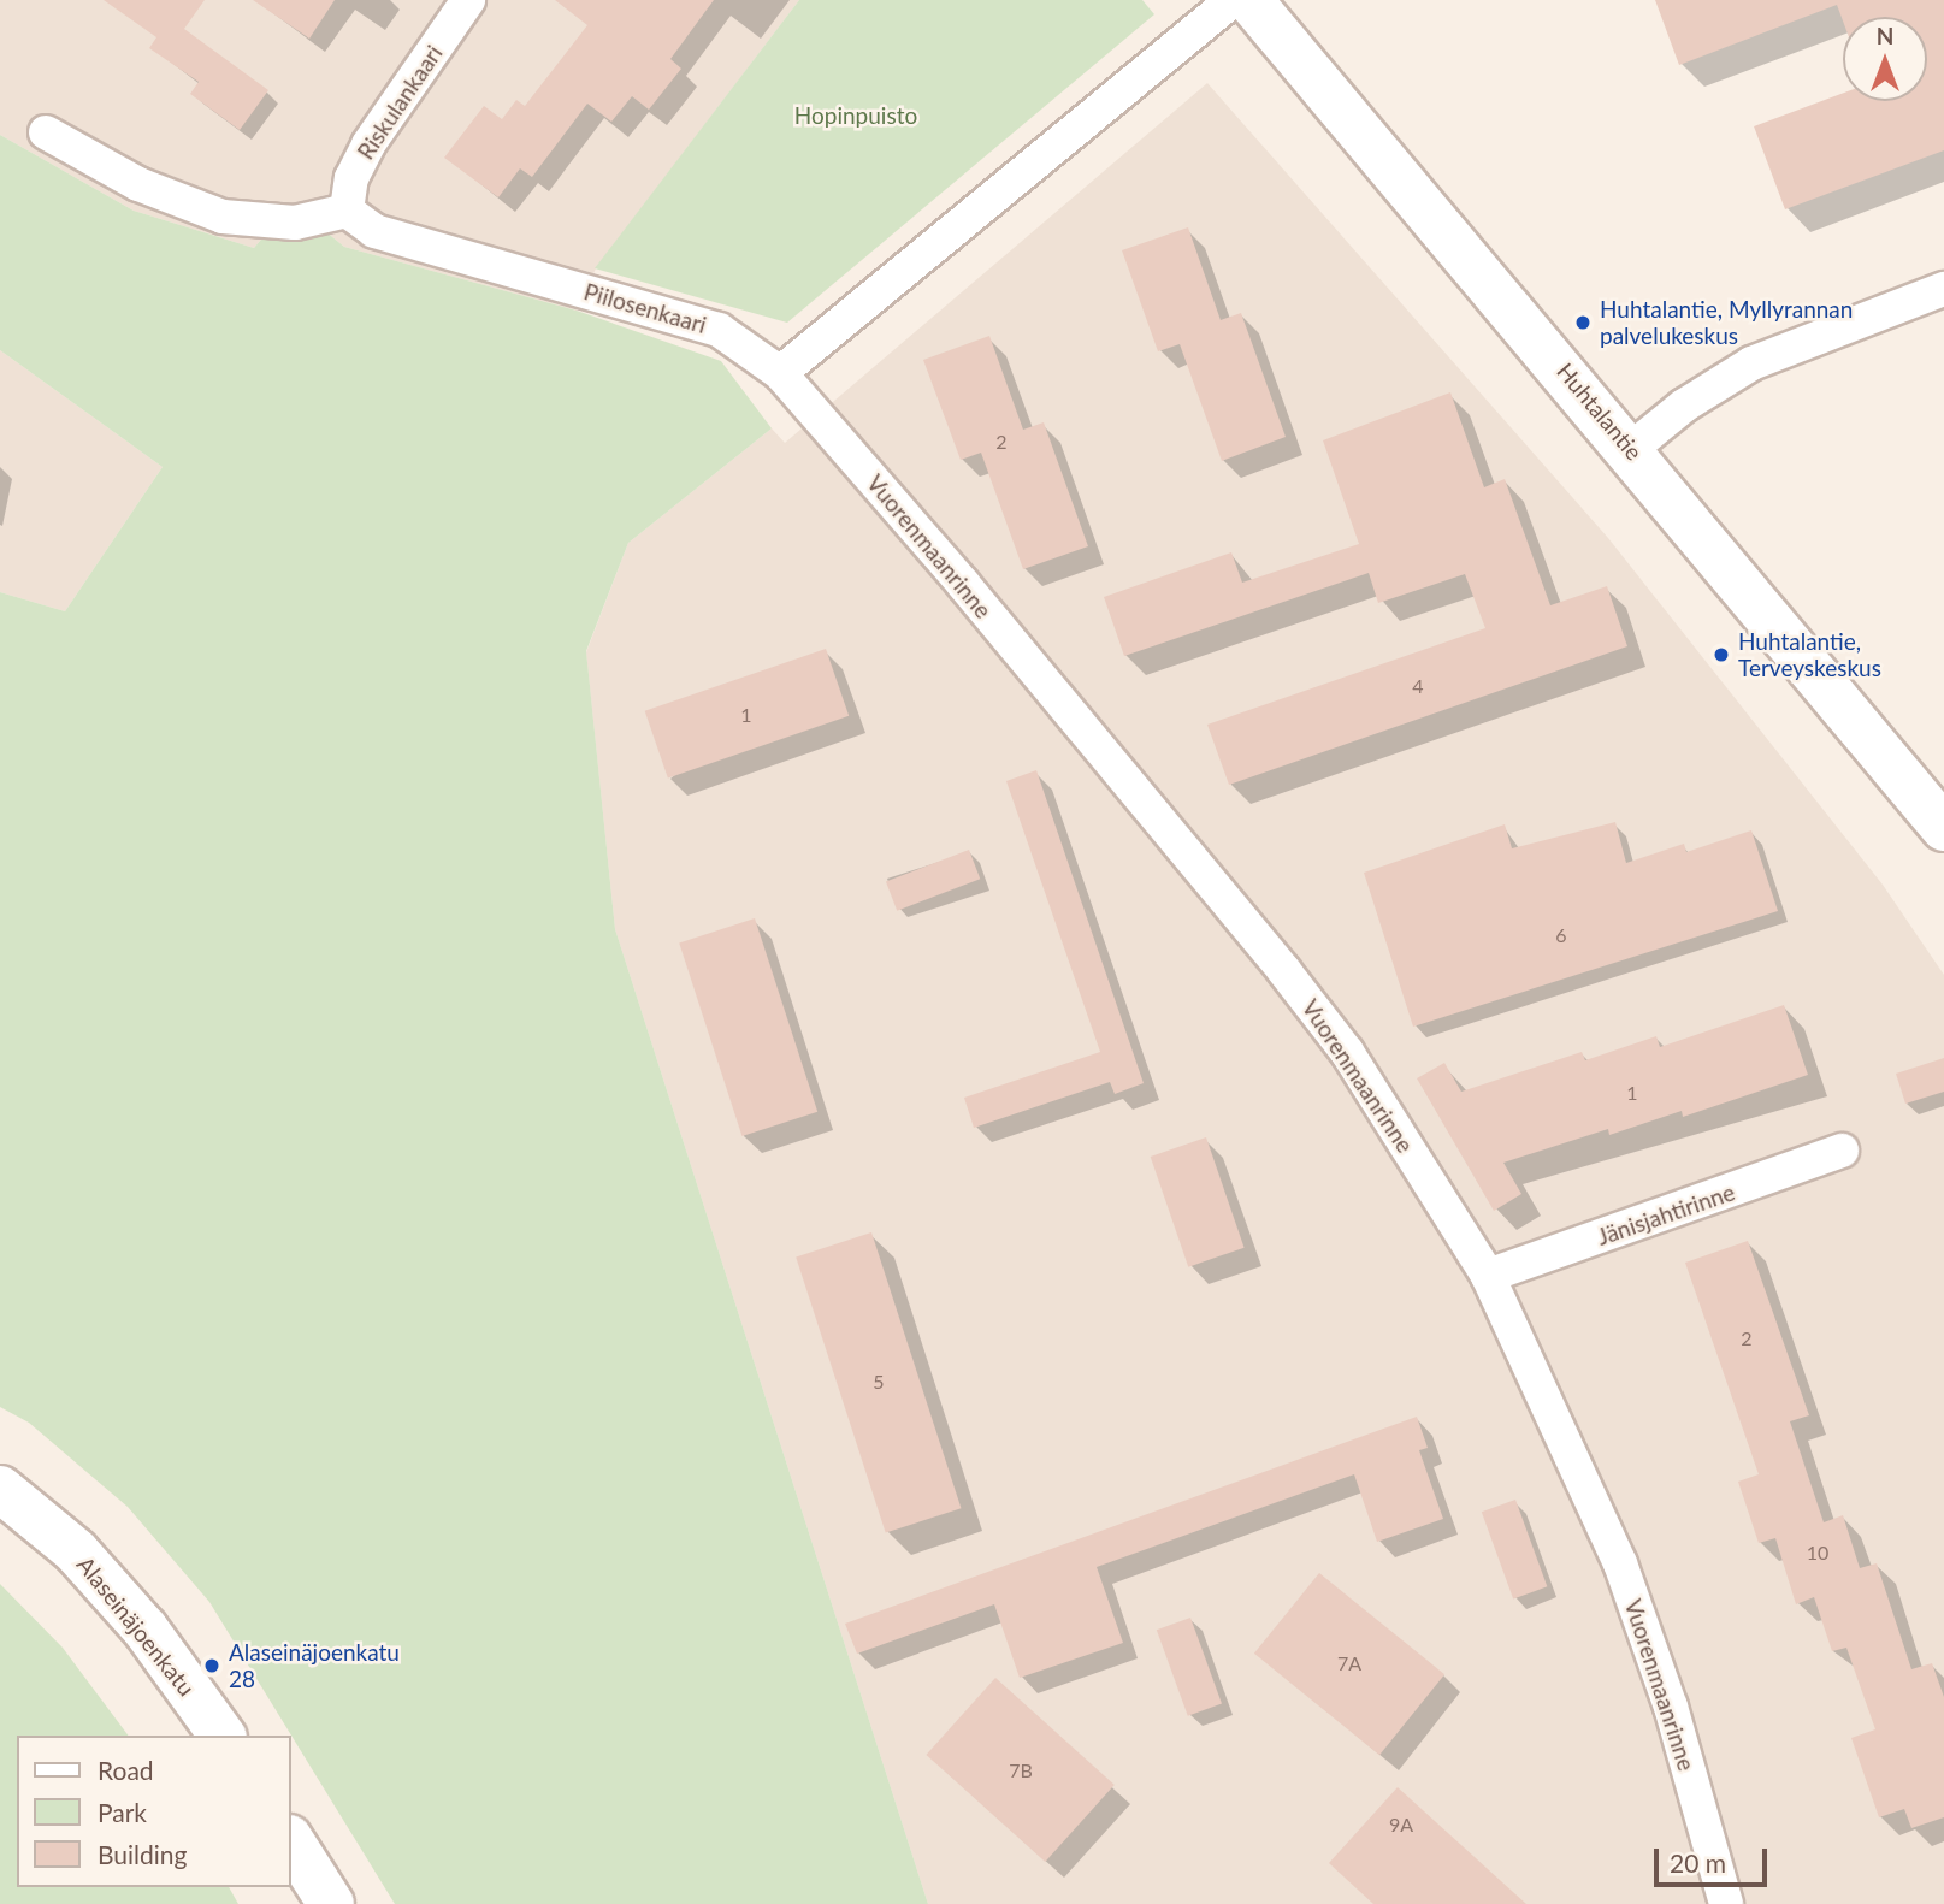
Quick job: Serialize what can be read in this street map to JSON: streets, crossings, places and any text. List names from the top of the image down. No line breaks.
{"streets":{"main road":["Huhtalantie","Alaseinäjoenkatu"],"street":["Riskulankaari","Piilosenkaari","Vuorenmaanrinne","Jänisjahtirinne"]},"crossings":[["Riskulankaari","Piilosenkaari"],["Piilosenkaari","Vuorenmaanrinne"],["Vuorenmaanrinne","Jänisjahtirinne"]],"parks":["Hopinpuisto"],"places":["Huhtalantie, Myllyrannan palvelukeskus","Huhtalantie, Terveyskeskus","Alaseinäjoenkatu 28"],"house_numbers":["2","4","1","6","1","2","5","10","7A","7B","9A"],"legend":["Road","Park","Building"],"scale_bar":"20 m","north":"top"}
